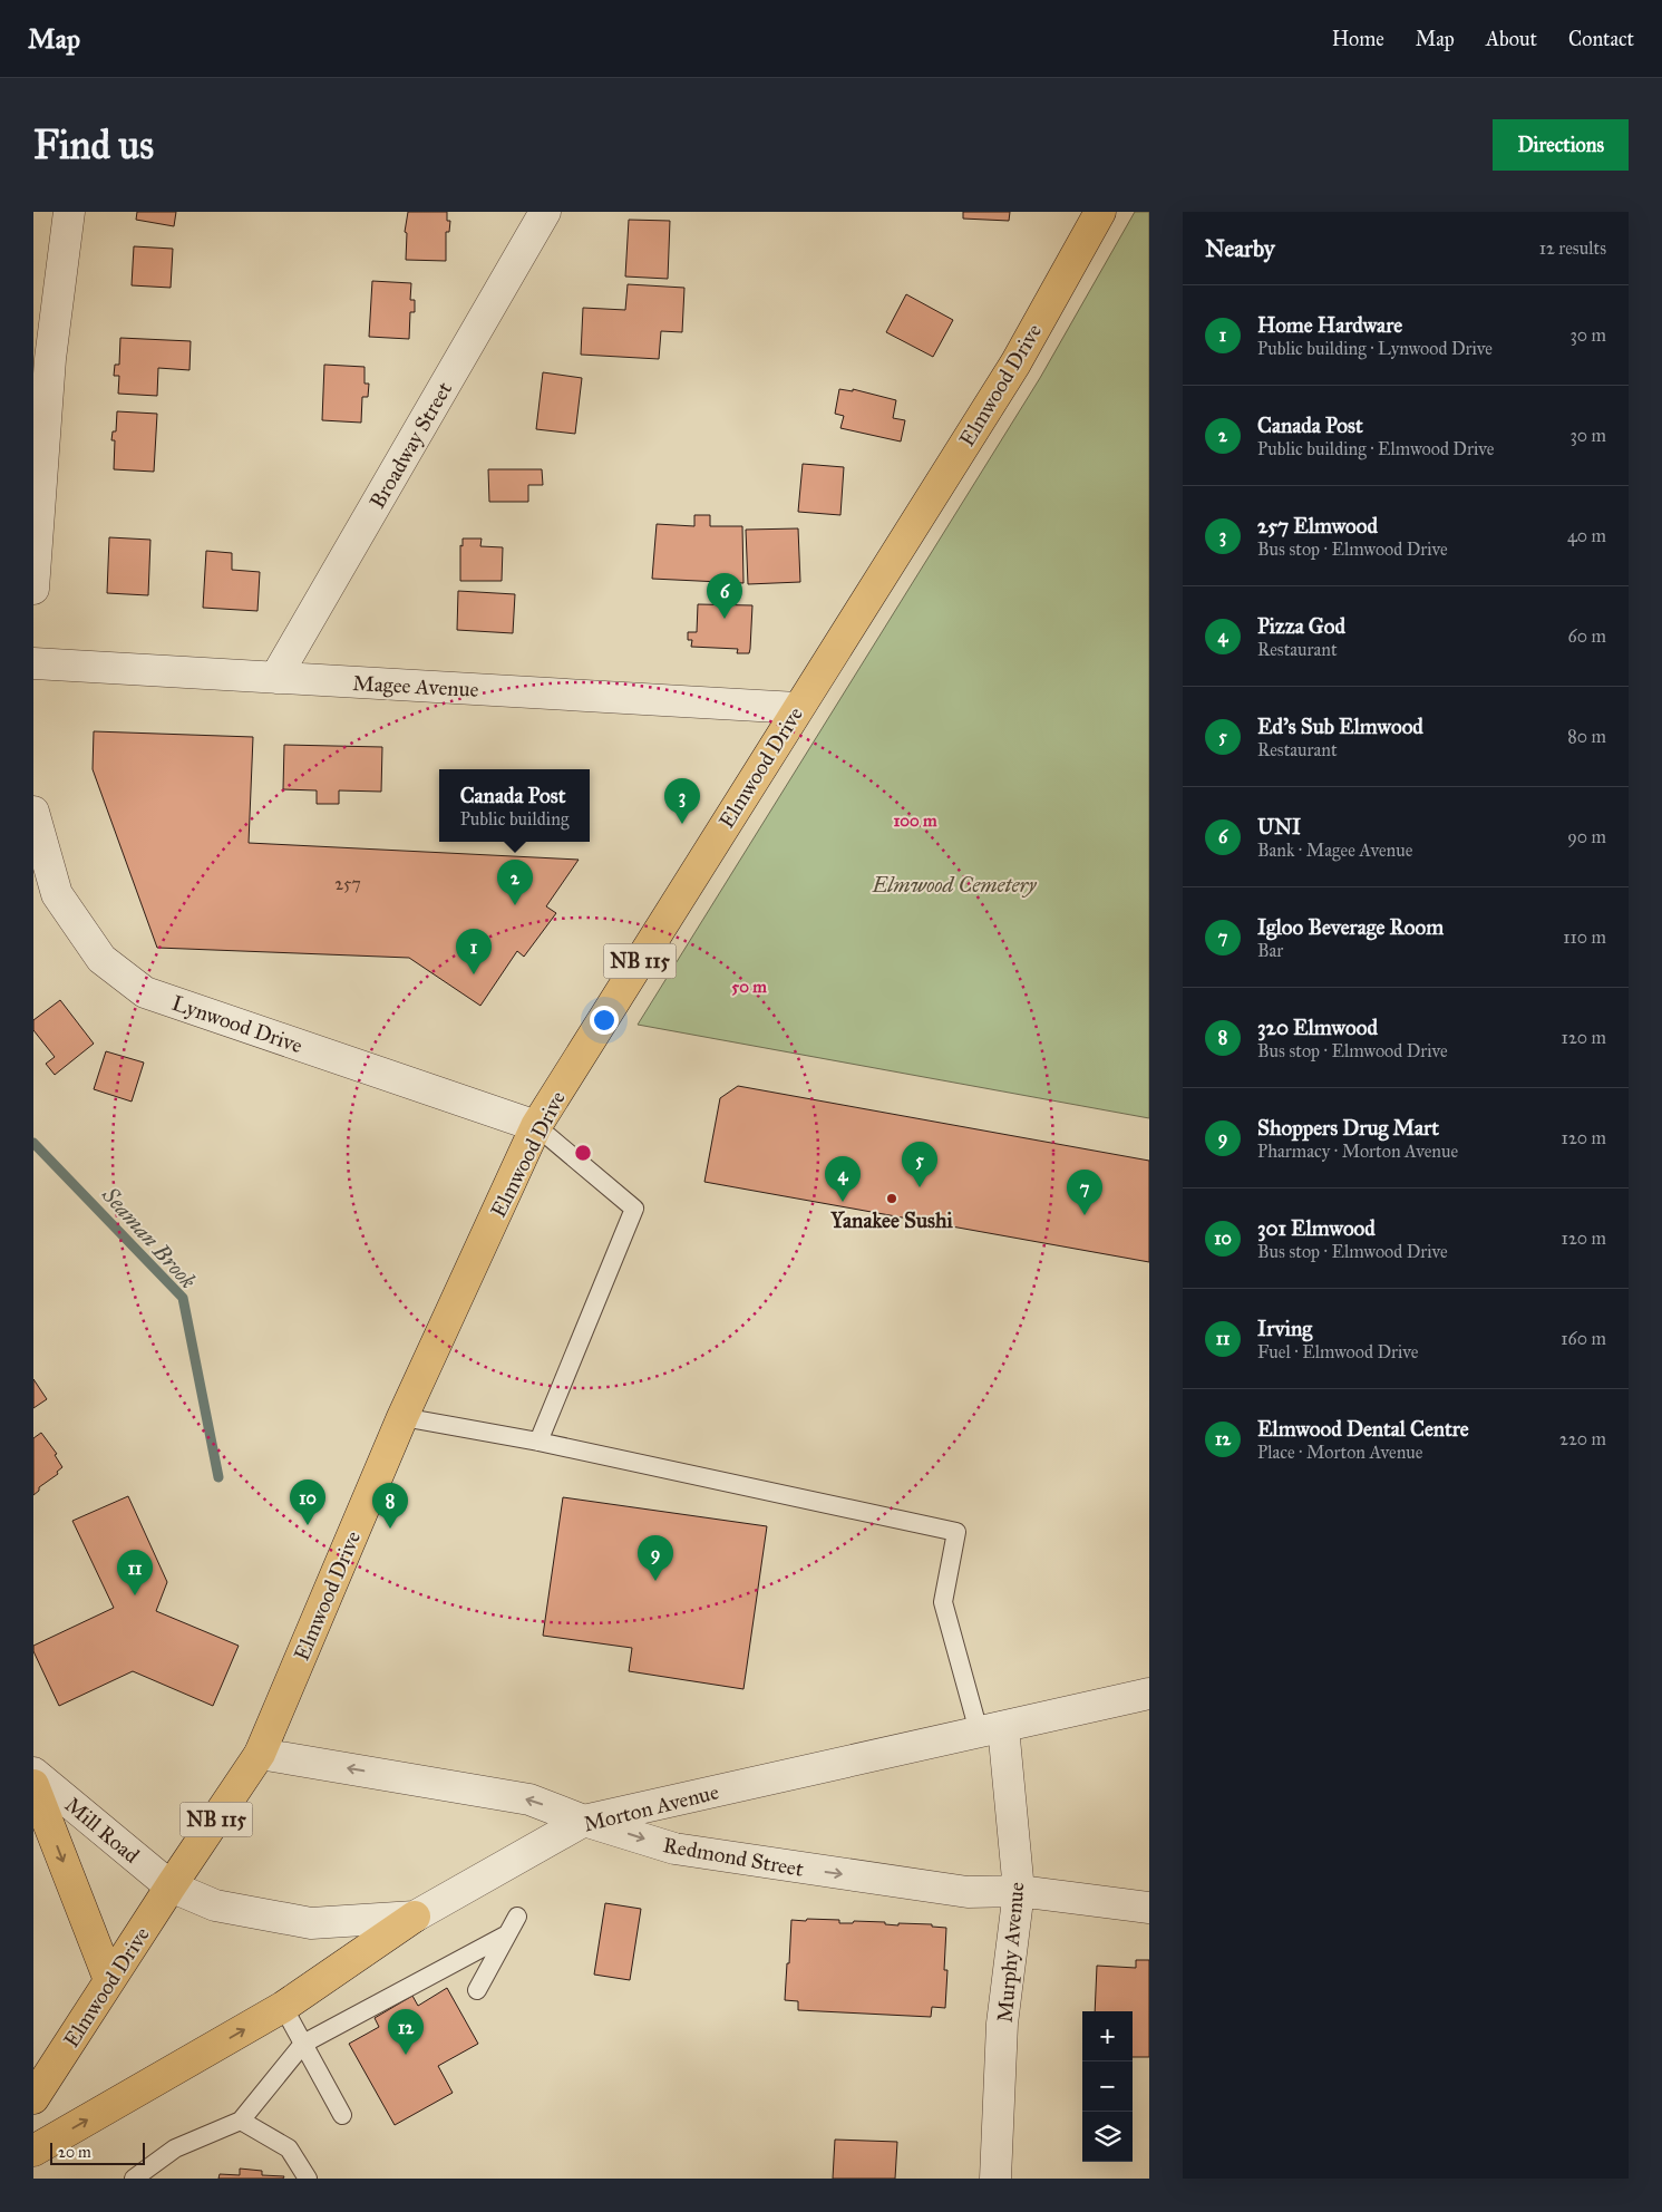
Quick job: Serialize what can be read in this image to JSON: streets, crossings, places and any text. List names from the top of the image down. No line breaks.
{"streets":{"main road":["Elmwood Drive","NB 115"],"street":["Broadway Street","Magee Avenue","Lynwood Drive","Morton Avenue","Mill Road","Redmond Street","Murphy Avenue"]},"crossings":[["Elmwood Drive","Magee Avenue"],["Elmwood Drive","Lynwood Drive"],["Elmwood Drive","Morton Avenue"],["Elmwood Drive","Mill Road"],["Elmwood Drive","Redmond Street"],["Broadway Street","Magee Avenue"],["Morton Avenue","Mill Road"],["Morton Avenue","Redmond Street"],["Morton Avenue","Murphy Avenue"],["Redmond Street","Murphy Avenue"]],"water":["Seaman Brook"],"parks":["Elmwood Cemetery"],"places":["Yanakee Sushi"],"house_numbers":["257"],"scale_bar":"20 m","page":{"header":"Map","nav":["Home","Map","About","Contact"],"buttons":"Directions","title":"Find us","heading":["Nearby","12 results"],"list":[{"mark":"1","name":"Home Hardware","note":"Public building · Lynwood Drive","value":"30 m"},{"mark":"2","name":"Canada Post","note":"Public building · Elmwood Drive","value":"30 m"},{"mark":"3","name":"257 Elmwood","note":"Bus stop · Elmwood Drive","value":"40 m"},{"mark":"4","name":"Pizza God","note":"Restaurant","value":"60 m"},{"mark":"5","name":"Ed's Sub Elmwood","note":"Restaurant","value":"80 m"},{"mark":"6","name":"UNI","note":"Bank · Magee Avenue","value":"90 m"},{"mark":"7","name":"Igloo Beverage Room","note":"Bar","value":"110 m"},{"mark":"8","name":"320 Elmwood","note":"Bus stop · Elmwood Drive","value":"120 m"},{"mark":"9","name":"Shoppers Drug Mart","note":"Pharmacy · Morton Avenue","value":"120 m"},{"mark":"10","name":"301 Elmwood","note":"Bus stop · Elmwood Drive","value":"120 m"},{"mark":"11","name":"Irving","note":"Fuel · Elmwood Drive","value":"160 m"},{"mark":"12","name":"Elmwood Dental Centre","note":"Place · Morton Avenue","value":"220 m"}],"pins":["6","3","2","1","5","4","7","10","8","9","11","12"],"popup":["Canada Post","Public building"],"map_buttons":["+","−"],"scale":"20 m"},"rings":["100 m","50 m"]}
